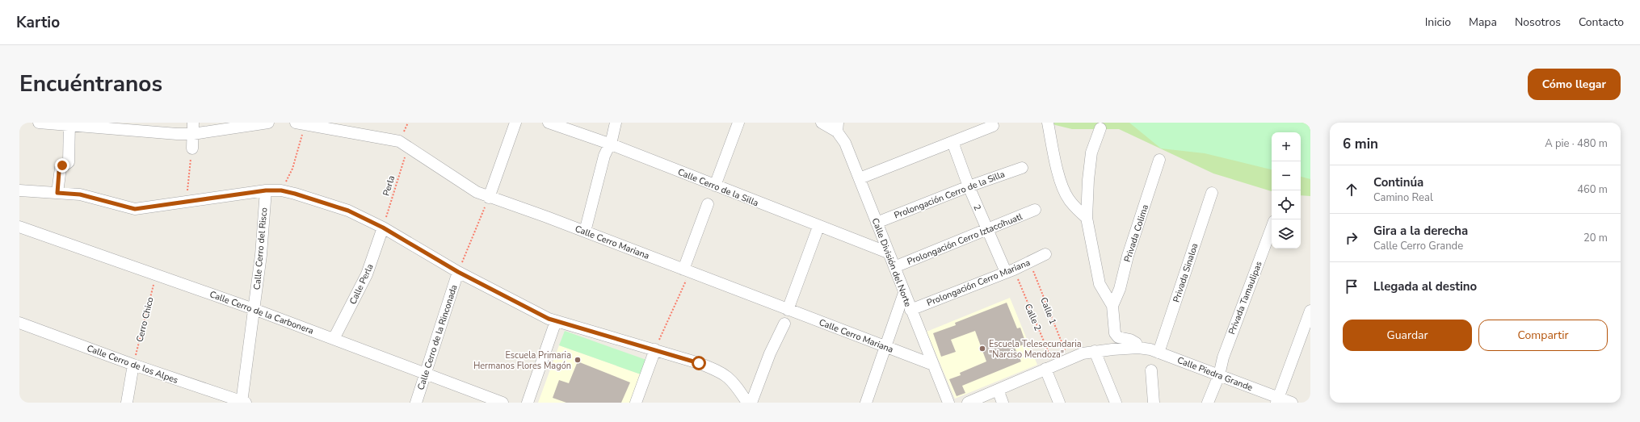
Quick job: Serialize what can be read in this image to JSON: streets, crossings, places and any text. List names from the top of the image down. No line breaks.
{"streets":{"street":["Calle Cerro de la Silla","Prolongación Cerro de la Silla","2","Privada Colima","Prolongación Cerro Iztaccíhuatl","Calle Cerro Mariana","Calle Cerro del Risco","Calle División del Norte","Privada Sinaloa","Prolongación Cerro Mariana","Calle Perla","Privada Tamaulipas","Calle Cerro de la Carbonera","Calle Cerro de la Rinconada","Calle Cerro de los Alpes","Calle Piedra Grande"],"path":["Perla","Calle 1","Calle 2","Cerro Chico"]},"crossings":[["Perla","Calle Cerro Mariana"],["Perla","Calle Perla"],["Calle Cerro de la Silla","Calle División del Norte"],["Prolongación Cerro de la Silla","2"],["Prolongación Cerro de la Silla","Calle División del Norte"],["2","Prolongación Cerro Iztaccíhuatl"],["2","Prolongación Cerro Mariana"],["2","Calle 2"],["Prolongación Cerro Iztaccíhuatl","Calle División del Norte"],["Calle Cerro Mariana","Calle División del Norte"],["Calle Cerro del Risco","Calle Cerro de la Carbonera"],["Calle Cerro del Risco","Calle Cerro de los Alpes"],["Calle División del Norte","Prolongación Cerro Mariana"],["Privada Sinaloa","Calle Piedra Grande"],["Prolongación Cerro Mariana","Calle 1"],["Prolongación Cerro Mariana","Calle 2"],["Calle Perla","Calle Cerro de la Carbonera"],["Privada Tamaulipas","Calle Piedra Grande"],["Calle Cerro de la Carbonera","Cerro Chico"],["Calle Cerro de la Carbonera","Calle Cerro de la Rinconada"],["Cerro Chico","Calle Cerro de los Alpes"]],"places":["Escuela Telesecundaria \"Narciso Mendoza\"","Escuela Primaria Hermanos Flores Magón"],"page":{"header":"Kartio","nav":["Inicio","Mapa","Nosotros","Contacto"],"title":"Encuéntranos","buttons":["Cómo llegar",["Guardar","Compartir"]],"heading":["6 min","A pie · 480 m"],"map_buttons":["+","−"],"list":[["Continúa","Camino Real","460 m"],["Gira a la derecha","Calle Cerro Grande","20 m"],"Llegada al destino"]}}
